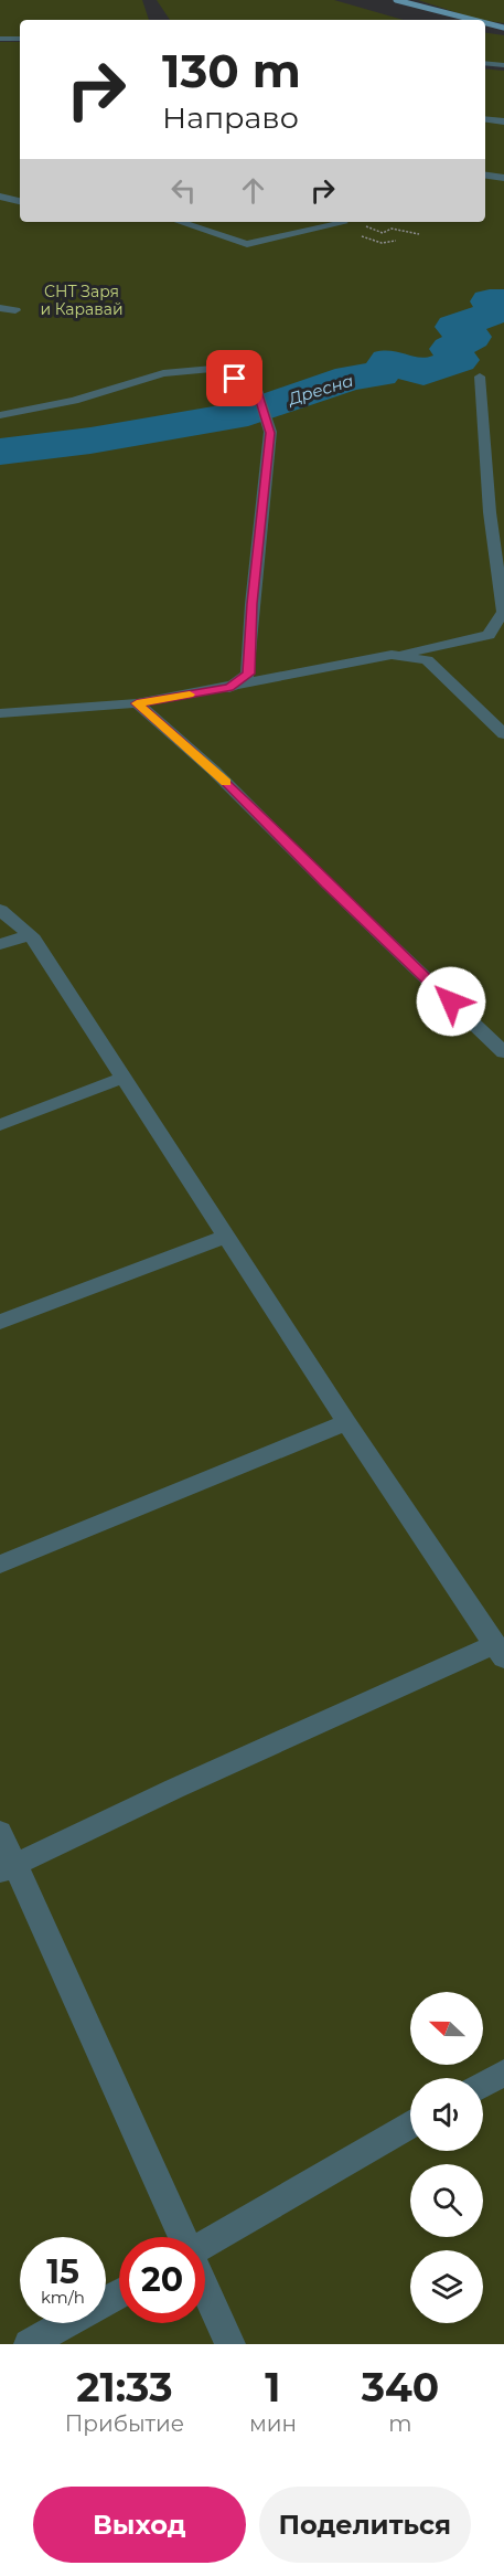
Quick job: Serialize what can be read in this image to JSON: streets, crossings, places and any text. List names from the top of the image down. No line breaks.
{"water":["Дресна"],"parks":["СНТ Заря и Каравай"],"north":"left","page":{"turn":["130 m","Направо"],"speed":"15 km/h","limit":"20","eta":["21:33","Прибытие","1","мин","340","m"],"buttons":["Выход","Поделиться"]}}
